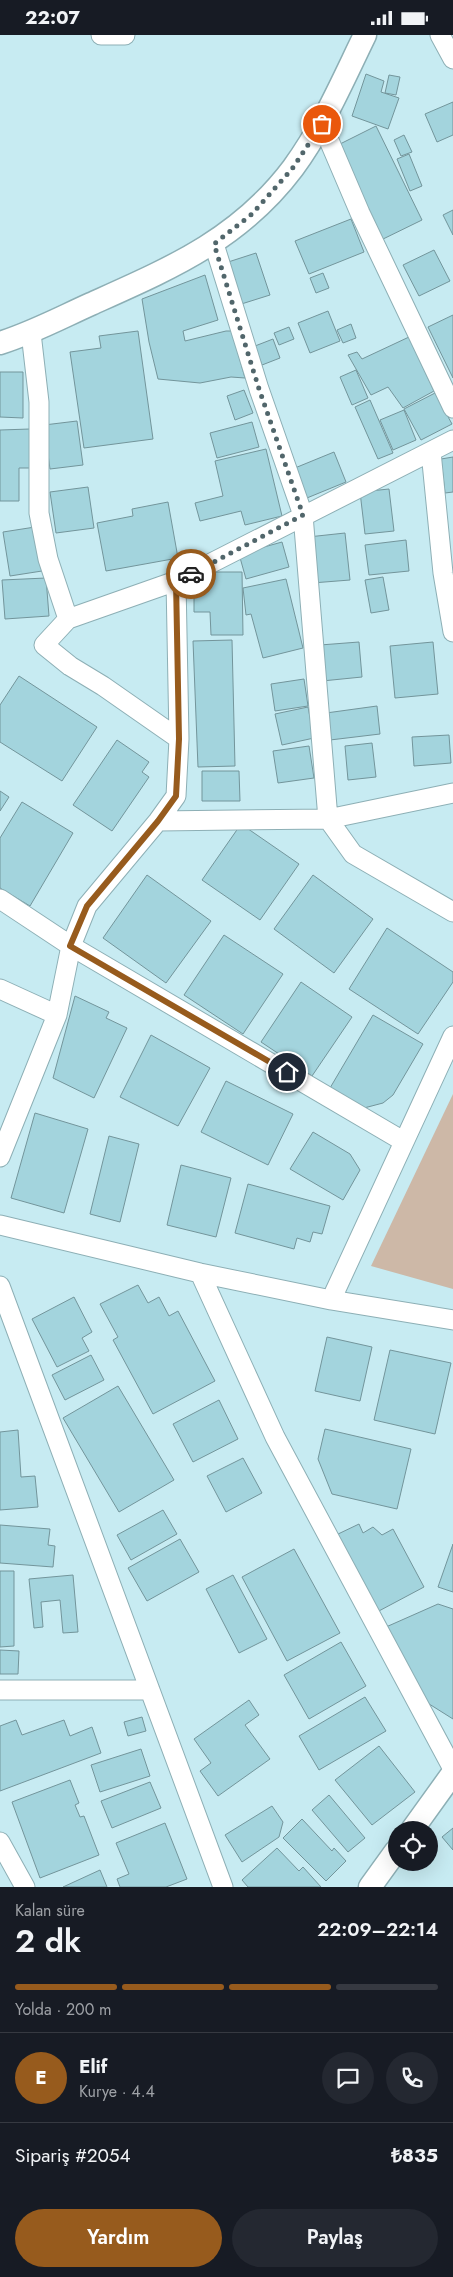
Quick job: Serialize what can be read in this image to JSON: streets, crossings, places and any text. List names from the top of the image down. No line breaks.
{"page":{"status":"22:07","heading":["2 dk","Kalan süre","22:09–22:14"],"panel":["Elif","Kurye · 4.4","Sipariş #2054","₺835"],"bar":"Yolda · 200 m","round":"E","buttons":["Yardım","Paylaş"]}}
